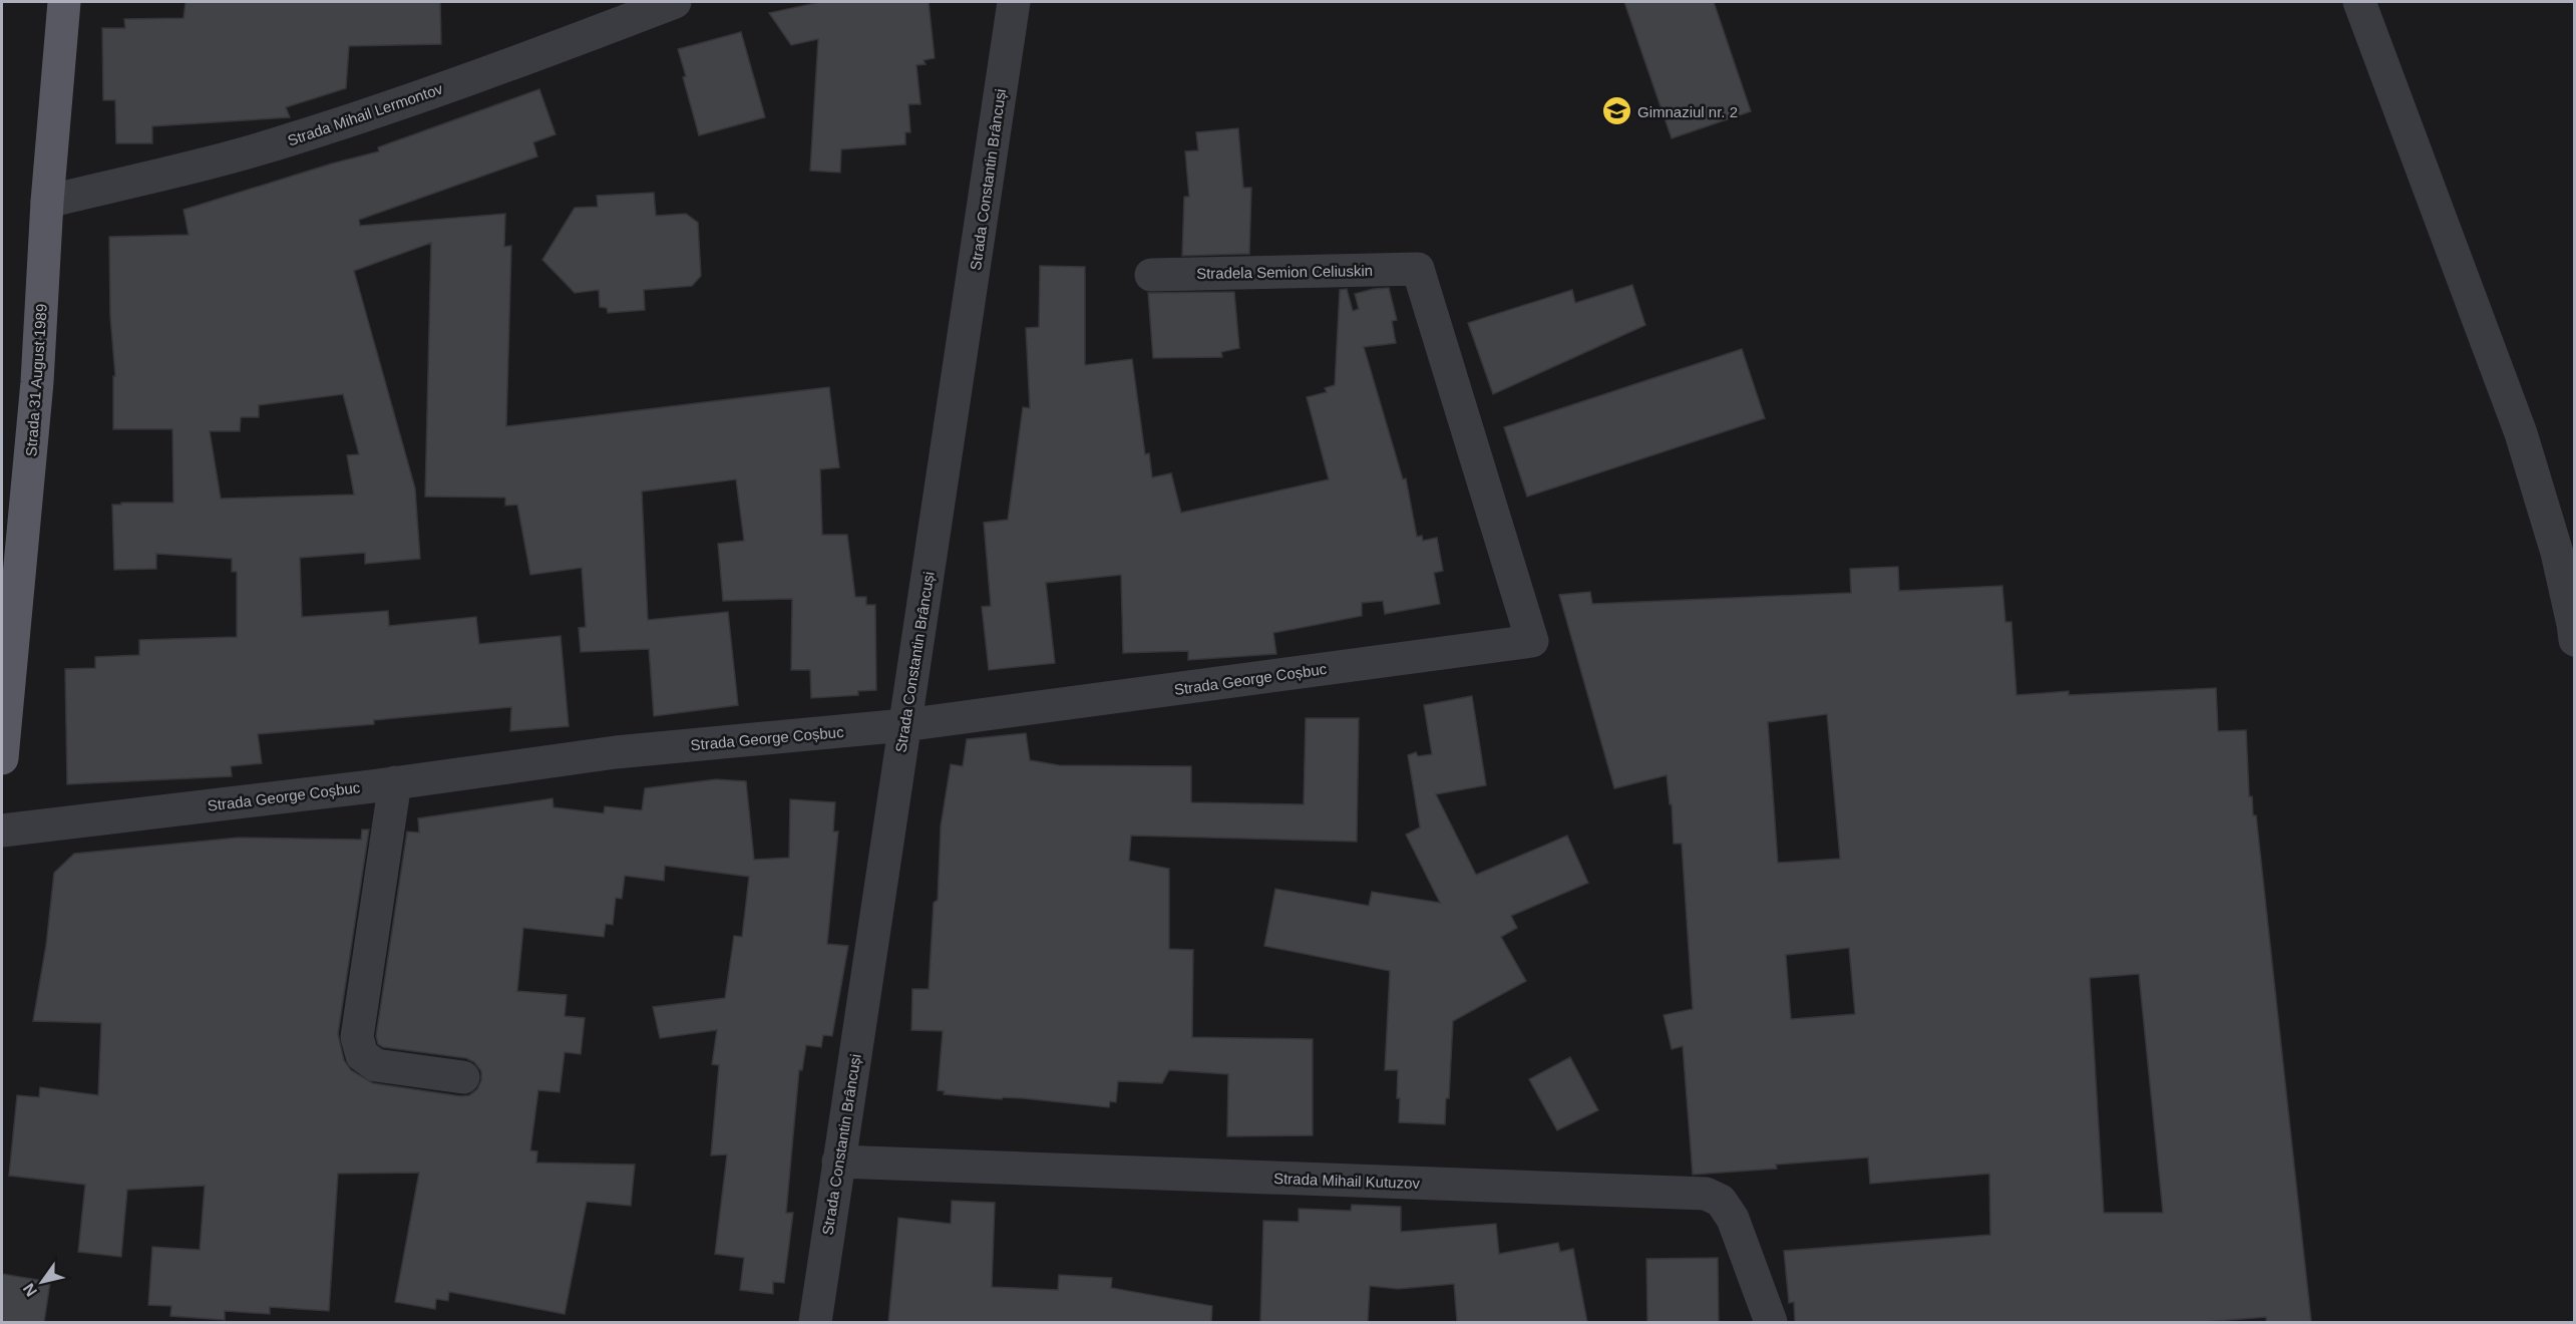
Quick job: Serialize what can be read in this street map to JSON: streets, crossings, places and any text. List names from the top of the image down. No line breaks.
{"streets":{"main road":["Strada 31 August 1989"],"street":["Strada Mihail Lermontov","Strada Constantin Brâncuși","Stradela Semion Celiuskin","Strada George Coșbuc","Strada Mihail Kutuzov"]},"crossings":[["Strada Mihail Lermontov","Strada 31 August 1989"],["Strada Constantin Brâncuși","Strada George Coșbuc"],["Strada Constantin Brâncuși","Strada Mihail Kutuzov"],["Stradela Semion Celiuskin","Strada George Coșbuc"]],"places":{"school or university":["Gimnaziul nr. 2"]},"north":"bottom left"}
